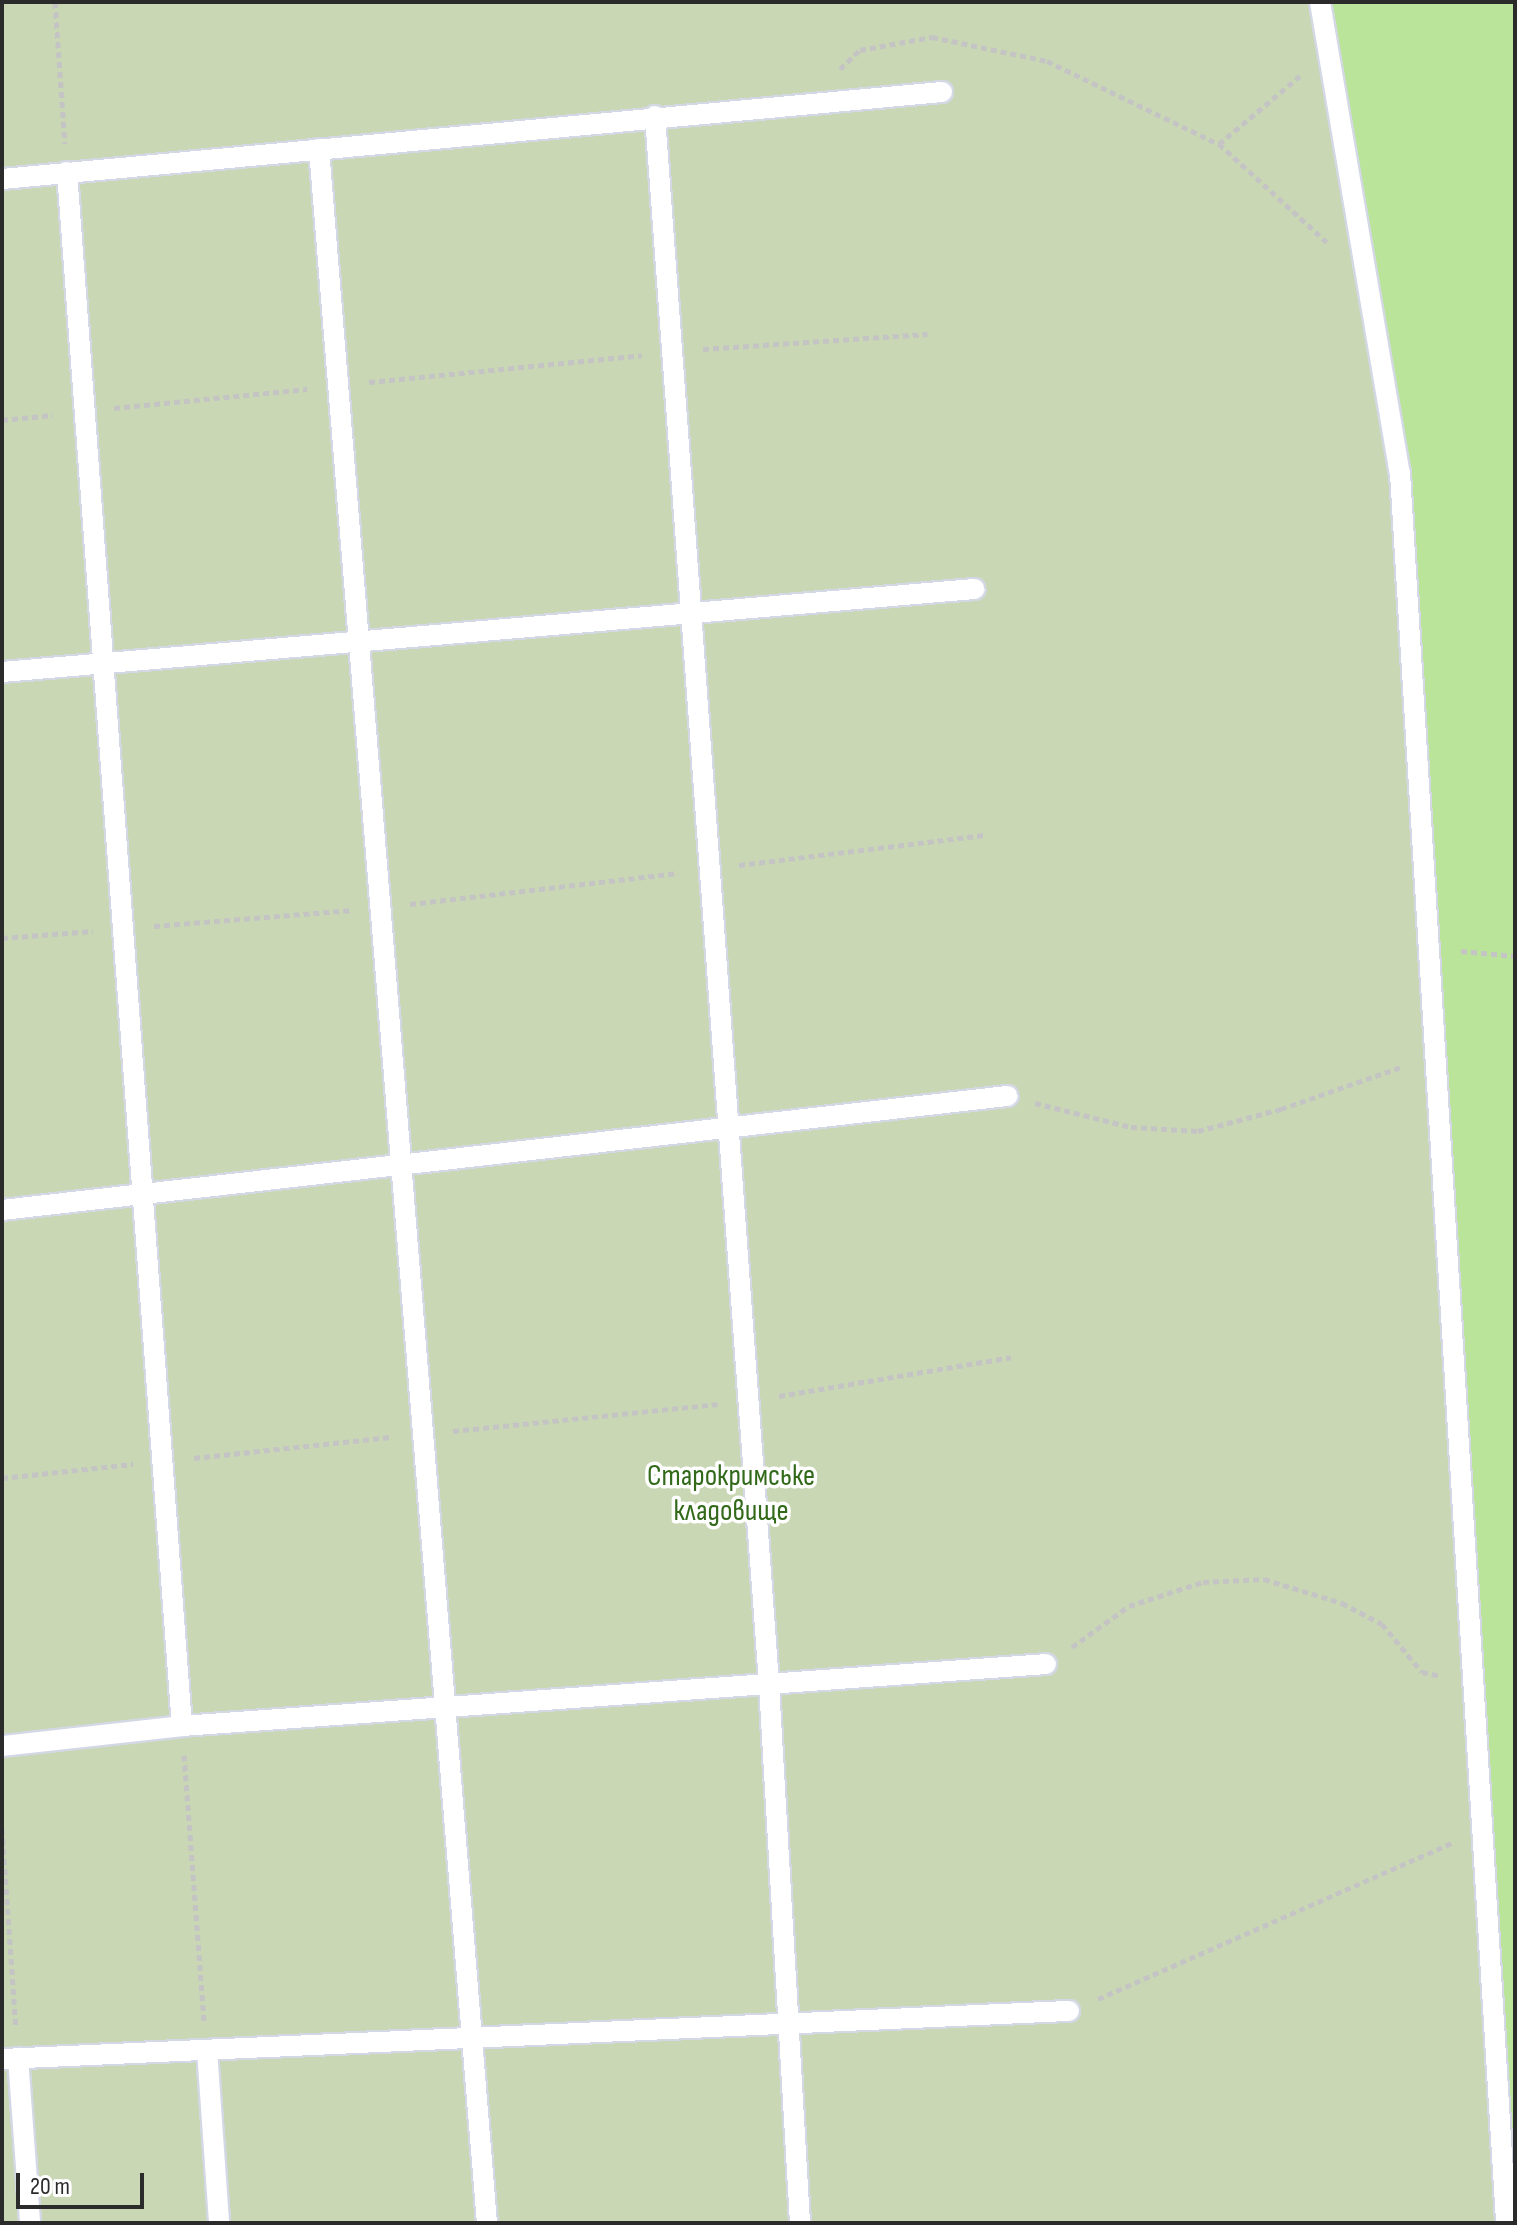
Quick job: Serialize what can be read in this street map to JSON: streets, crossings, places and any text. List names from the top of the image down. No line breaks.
{"parks":["Старокримське кладовище"],"scale_bar":"20 m"}
